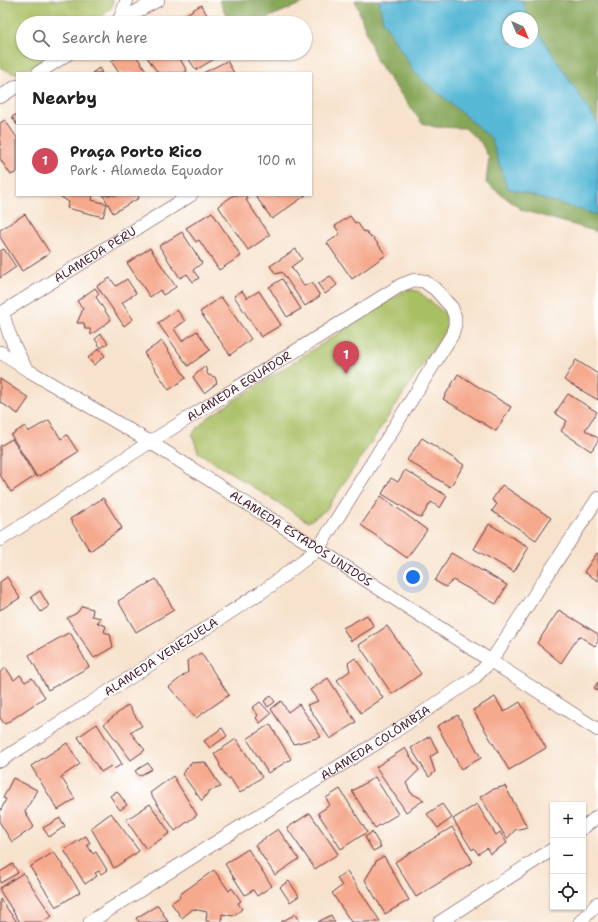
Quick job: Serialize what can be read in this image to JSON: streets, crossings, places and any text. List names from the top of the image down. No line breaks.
{"streets":{"street":["ALAMEDA PERU","ALAMEDA EQUADOR","ALAMEDA ESTADOS UNIDOS","ALAMEDA VENEZUELA","ALAMEDA COLÔMBIA"]},"crossings":[["ALAMEDA EQUADOR","ALAMEDA ESTADOS UNIDOS"],["ALAMEDA EQUADOR","ALAMEDA VENEZUELA"],["ALAMEDA ESTADOS UNIDOS","ALAMEDA VENEZUELA"],["ALAMEDA ESTADOS UNIDOS","ALAMEDA COLÔMBIA"]],"north":"bottom right","page":{"search":"Search here","heading":"Nearby","list":[{"mark":"1","name":"Praça Porto Rico","note":"Park · Alameda Equador","value":"100 m"}],"pins":"1","map_buttons":["+","−"]}}
